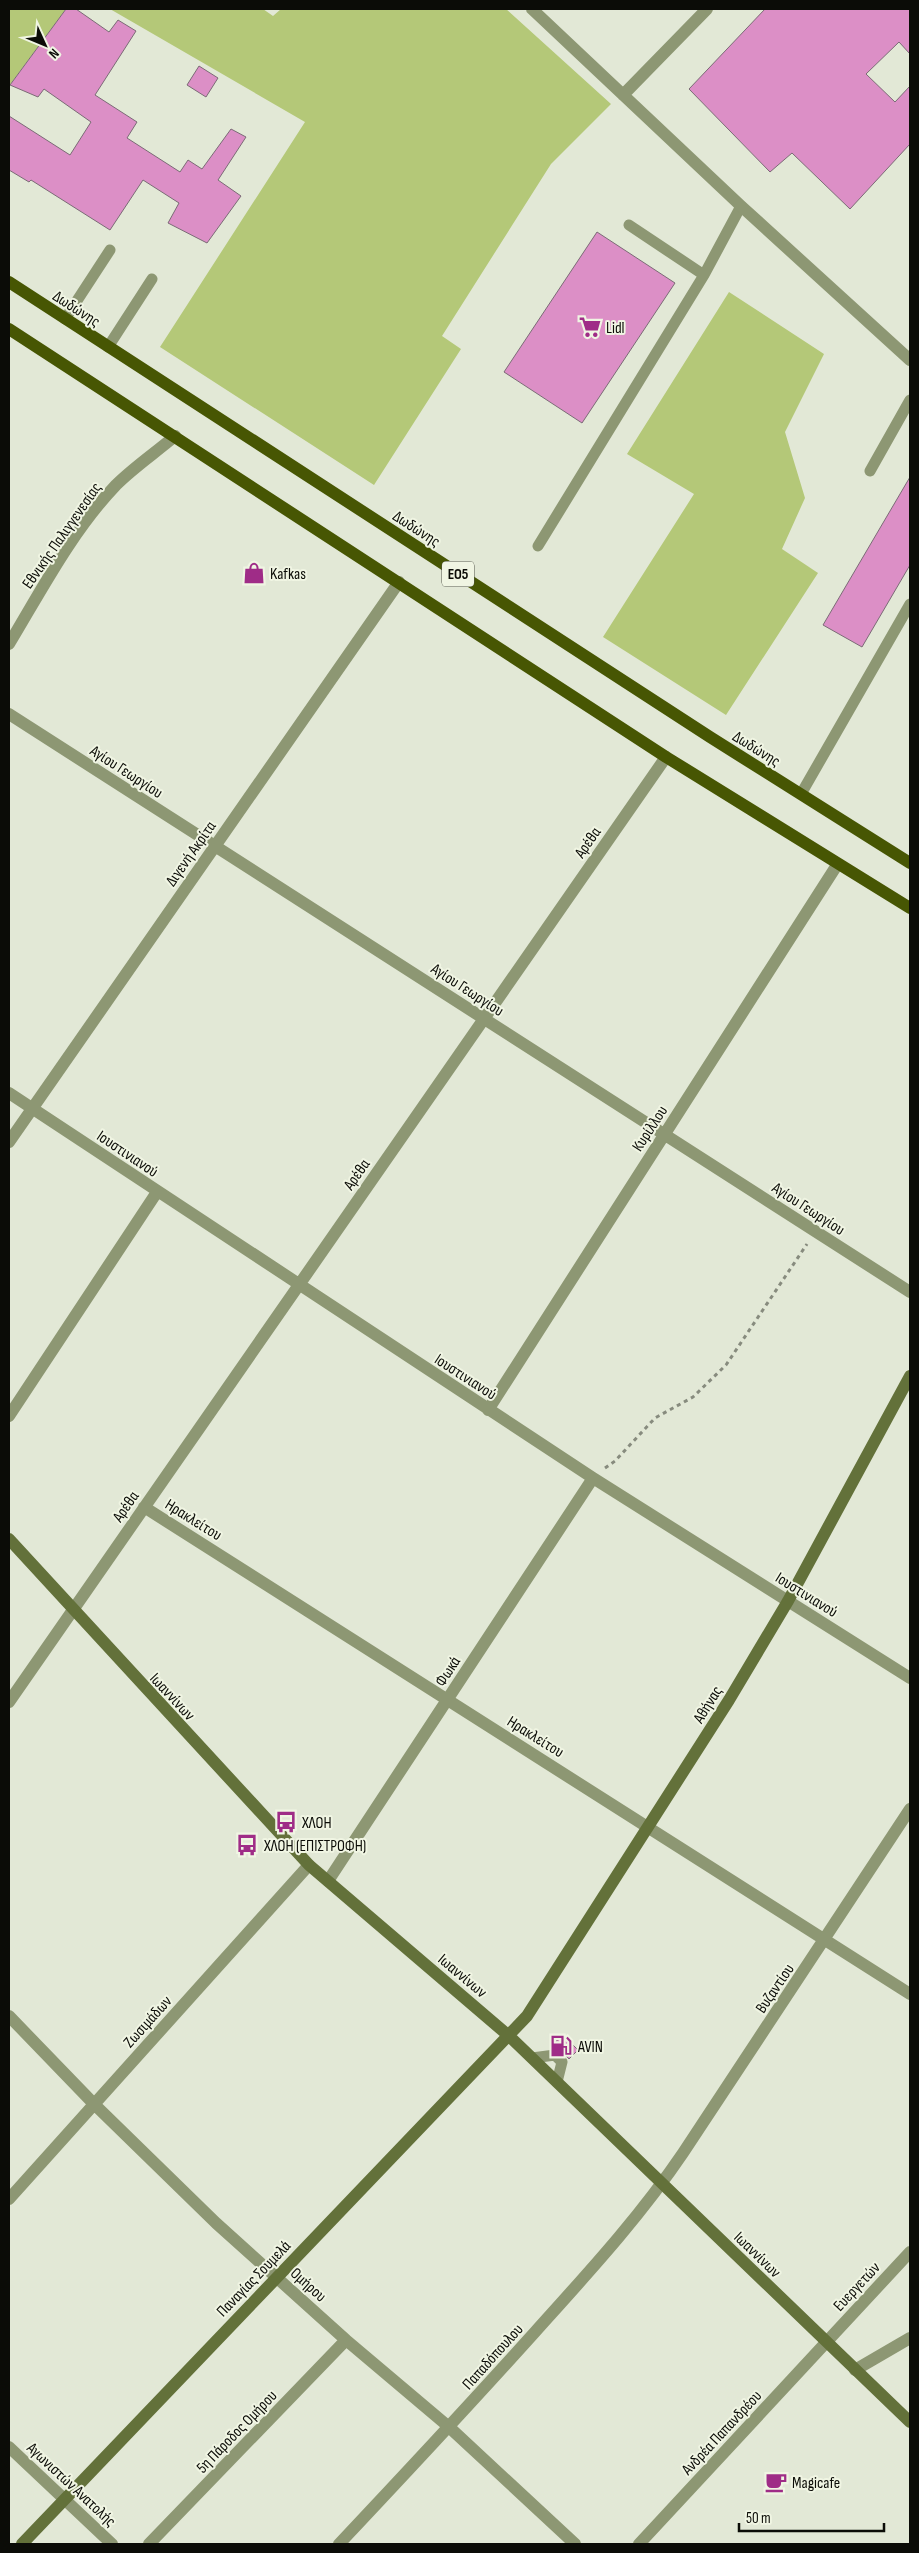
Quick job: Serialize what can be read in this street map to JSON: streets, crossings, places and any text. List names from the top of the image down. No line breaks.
{"streets":{"main road":["Δωδώνης","ΕΟ5"],"street":["Εθνικής Παλιγγενεσίας","Αγίου Γεωργίου","Αρέθα","Διγενή Ακρίτα","Κυρίλλου","Ιουστινιανού","Ηρακλείτου","Φωκά","Ιωαννίνων","Αθήνας","Βυζαντίου","Ζωσιμάδων","Παναγίας Σουμελά","Ομήρου","Ευεργετών","Παπαδόπουλου","5η Πάροδος Ομήρου","Ανδρέα Παπανδρέου","Αγωνιστών Ανατολής"]},"crossings":[["Εθνικής Παλιγγενεσίας","ΕΟ5"],["ΕΟ5","Αρέθα"],["ΕΟ5","Διγενή Ακρίτα"],["ΕΟ5","Κυρίλλου"],["Αγίου Γεωργίου","Αρέθα"],["Αγίου Γεωργίου","Διγενή Ακρίτα"],["Αγίου Γεωργίου","Κυρίλλου"],["Αρέθα","Ιουστινιανού"],["Αρέθα","Ηρακλείτου"],["Αρέθα","Ιωαννίνων"],["Διγενή Ακρίτα","Ιουστινιανού"],["Κυρίλλου","Ιουστινιανού"],["Ιουστινιανού","Φωκά"],["Ιουστινιανού","Αθήνας"],["Ηρακλείτου","Φωκά"],["Ηρακλείτου","Αθήνας"],["Ηρακλείτου","Βυζαντίου"],["Φωκά","Ιωαννίνων"],["Ιωαννίνων","Αθήνας"],["Ιωαννίνων","Βυζαντίου"],["Ιωαννίνων","Ζωσιμάδων"],["Ιωαννίνων","Παναγίας Σουμελά"],["Ιωαννίνων","Ευεργετών"],["Ιωαννίνων","Παπαδόπουλου"],["Ιωαννίνων","Ανδρέα Παπανδρέου"],["Αθήνας","Παναγίας Σουμελά"],["Βυζαντίου","Παπαδόπουλου"],["Ζωσιμάδων","Ομήρου"],["Παναγίας Σουμελά","Ομήρου"],["Παναγίας Σουμελά","Αγωνιστών Ανατολής"],["Ομήρου","Παπαδόπουλου"],["Ομήρου","5η Πάροδος Ομήρου"],["Ευεργετών","Ανδρέα Παπανδρέου"]],"places":{"supermarket":["Lidl"],"shop":["Kafkas"],"bus stop":["ΧΛΟΗ","ΧΛΟΗ (ΕΠΙΣΤΡΟΦΗ)"],"fuel station":["AVIN"],"cafe":["Magicafe"]},"scale_bar":"50 m","north":"bottom right"}
